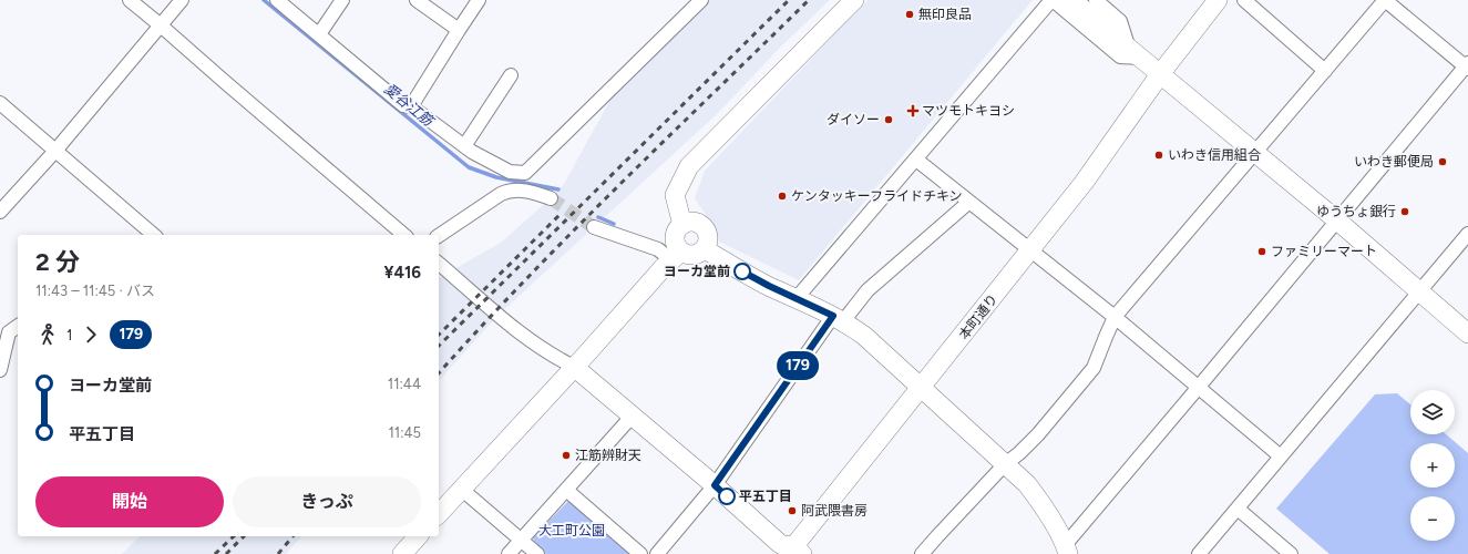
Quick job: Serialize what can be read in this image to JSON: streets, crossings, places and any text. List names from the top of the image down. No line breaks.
{"streets":{"street":["本町通り"]},"water":["愛谷江筋"],"parks":["大工町公園"],"places":{"other":["無印良品","ダイソー","いわき信用組合","いわき郵便局","ケンタッキーフライドチキン","ゆうちょ銀行","ファミリーマート","ヨーカ堂前","江筋辨財天","平五丁目","阿武隈書房"],"health":["マツモトキヨシ"]},"lines":["bus line 179"],"page":{"on_map":"179","heading":["2 分","11:43 – 11:45 · バス","¥416"],"legs":["1","179"],"list":[{"name":"ヨーカ堂前","value":"11:44"},{"name":"平五丁目","value":"11:45"}],"map_buttons":["+","−"],"buttons":["開始","きっぷ"]}}
